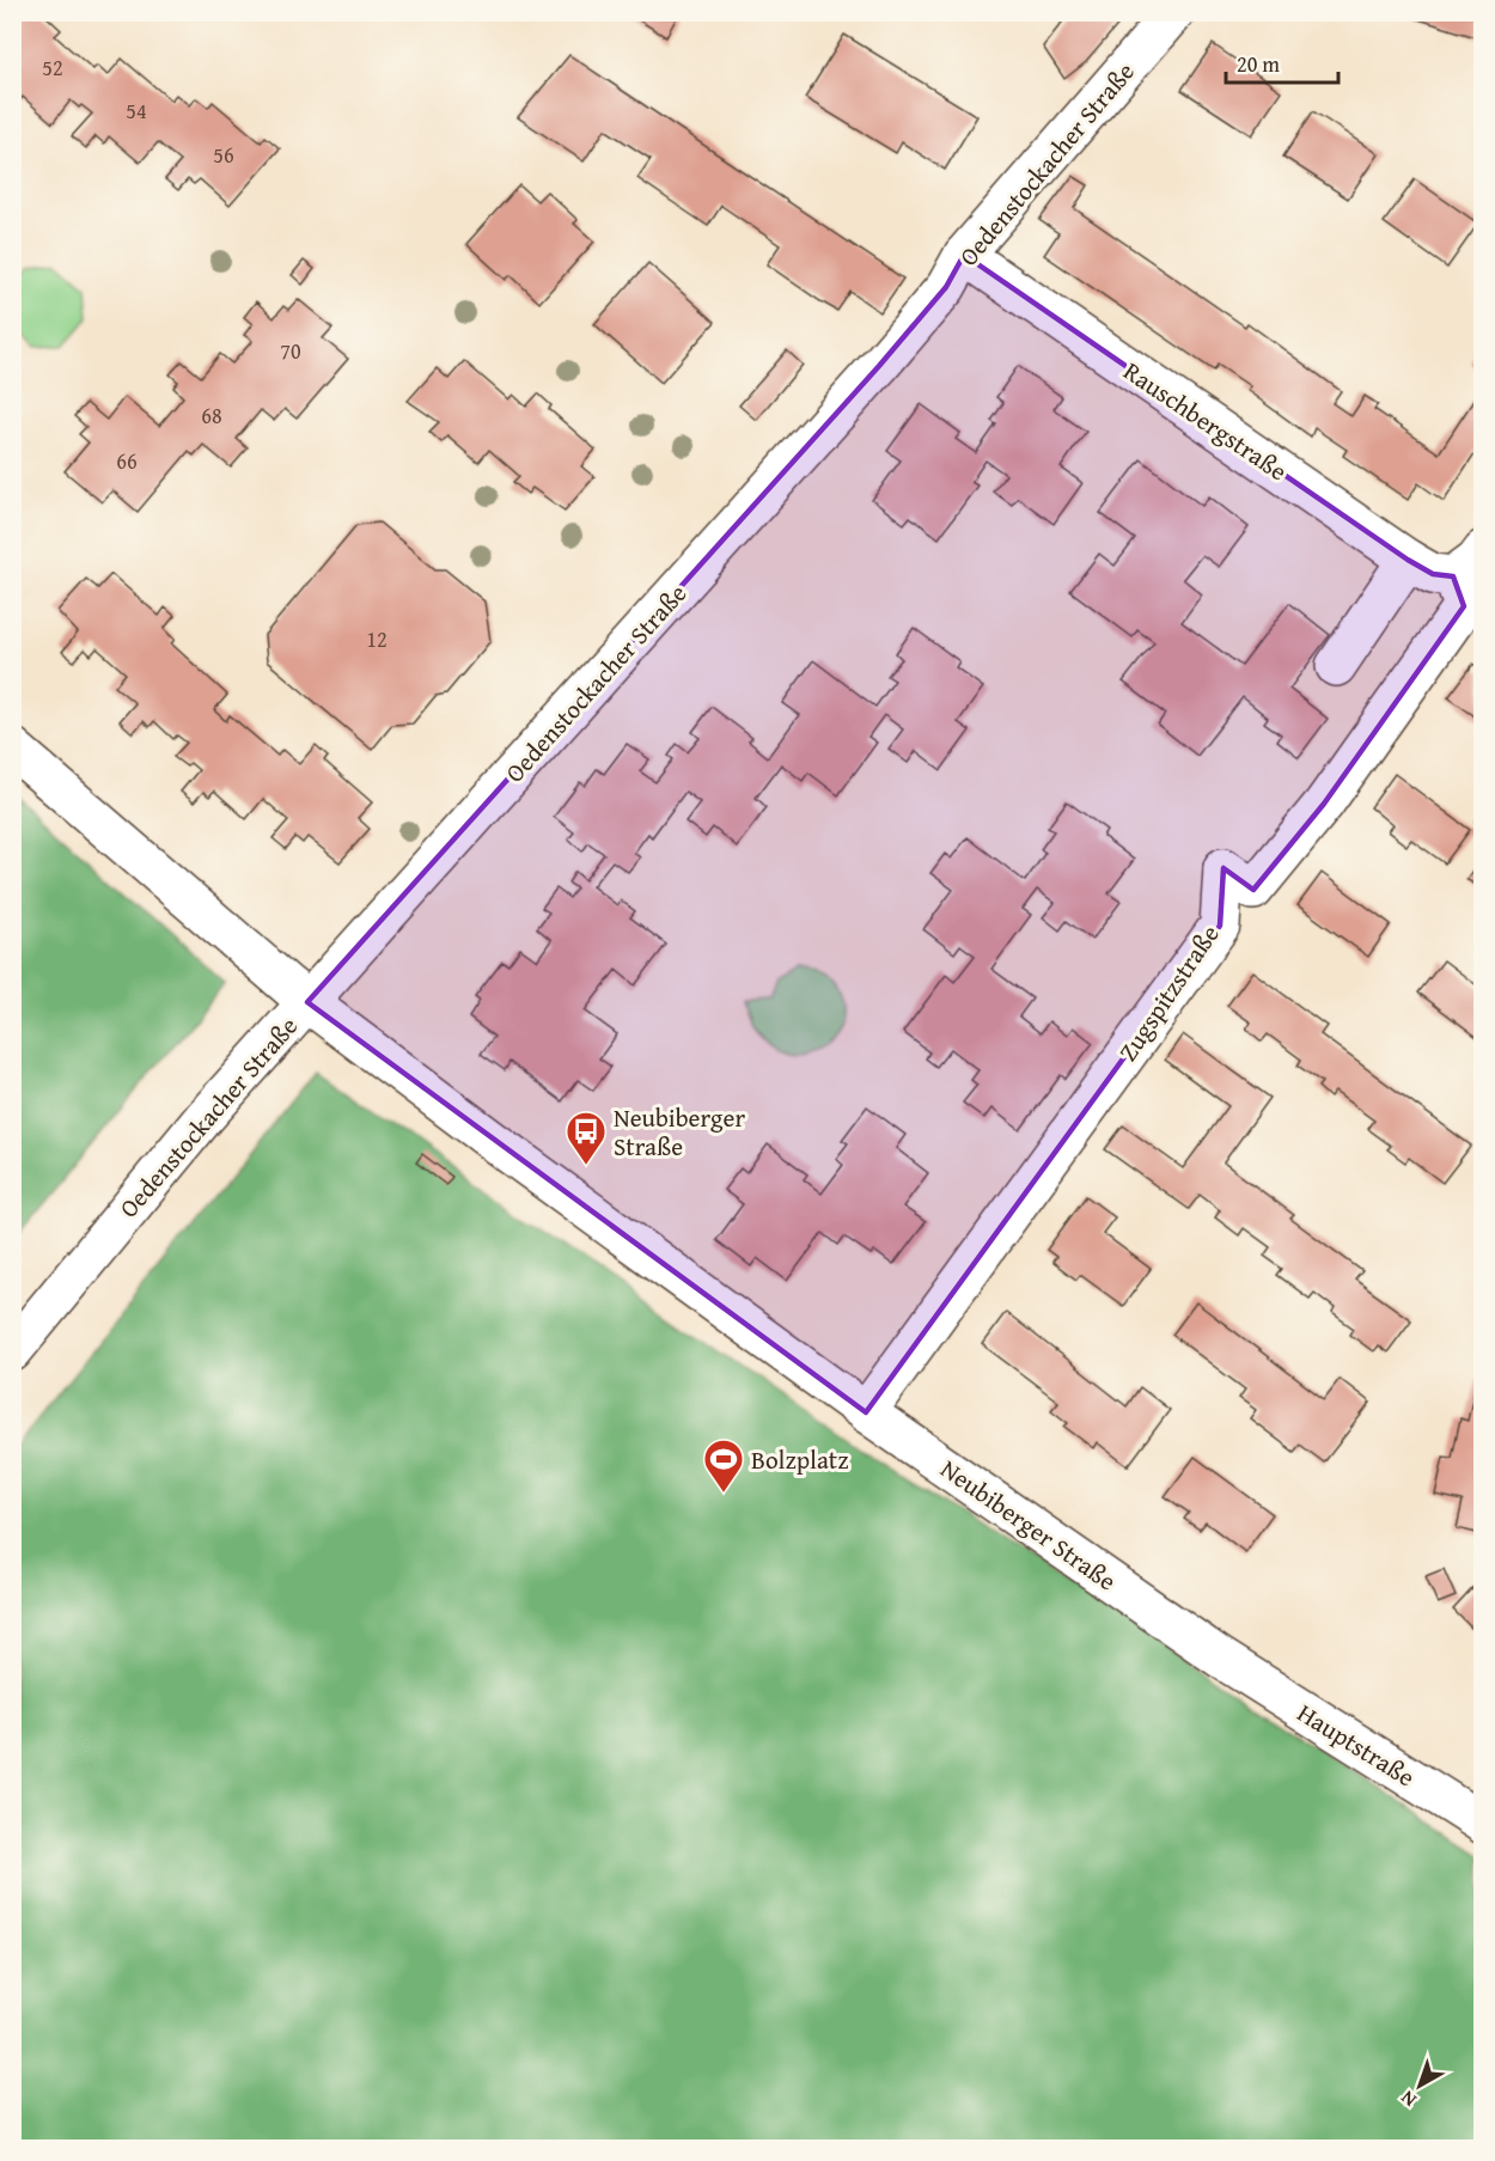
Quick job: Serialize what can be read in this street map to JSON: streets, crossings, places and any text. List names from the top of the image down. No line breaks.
{"streets":{"street":["Oedenstockacher Straße","Rauschbergstraße","Zugspitzstraße","Neubiberger Straße","Hauptstraße"]},"crossings":[["Oedenstockacher Straße","Rauschbergstraße"],["Oedenstockacher Straße","Neubiberger Straße"],["Rauschbergstraße","Zugspitzstraße"],["Zugspitzstraße","Neubiberger Straße"],["Neubiberger Straße","Hauptstraße"]],"places":{"bus stop":["Neubiberger Straße"],"sports":["Bolzplatz"]},"house_numbers":["52","54","56","70","68","66","12"],"scale_bar":"20 m","north":"bottom left"}
